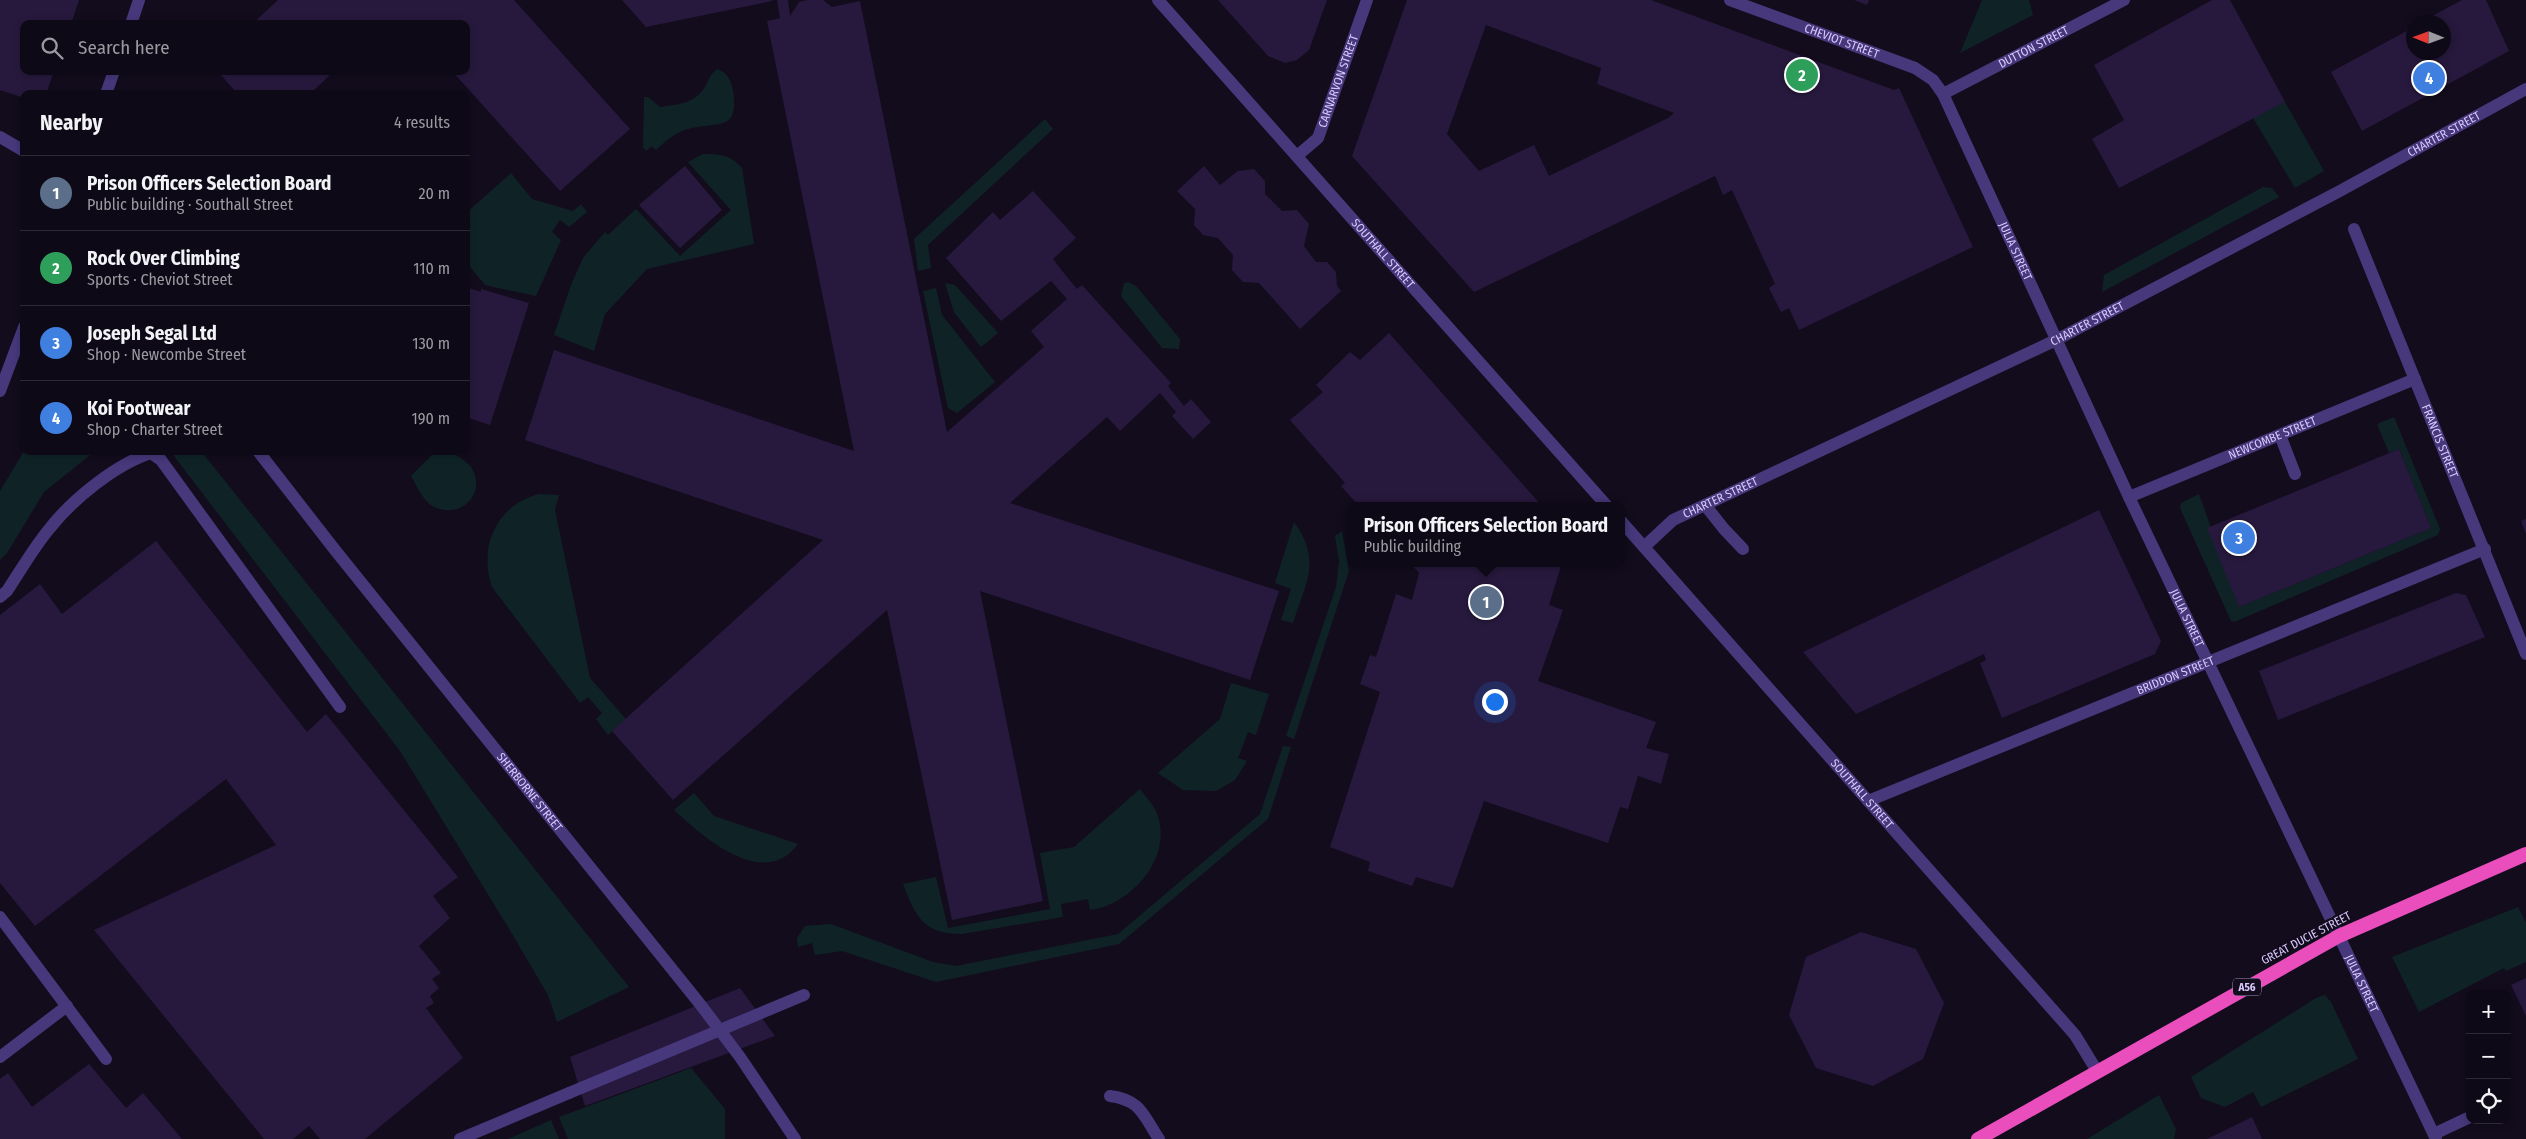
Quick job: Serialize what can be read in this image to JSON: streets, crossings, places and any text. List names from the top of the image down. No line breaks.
{"streets":{"highway":["GREAT DUCIE STREET","A56"],"street":["CHEVIOT STREET","DUTTON STREET","CARNARVON STREET","CHARTER STREET","JULIA STREET","SOUTHALL STREET","NEWCOMBE STREET","FRANCIS STREET","BRIDDON STREET","SHERBORNE STREET"]},"crossings":[["CHEVIOT STREET","DUTTON STREET"],["CHEVIOT STREET","JULIA STREET"],["DUTTON STREET","JULIA STREET"],["CARNARVON STREET","SOUTHALL STREET"],["CHARTER STREET","JULIA STREET"],["CHARTER STREET","SOUTHALL STREET"],["JULIA STREET","NEWCOMBE STREET"],["JULIA STREET","BRIDDON STREET"],["JULIA STREET","GREAT DUCIE STREET"],["SOUTHALL STREET","BRIDDON STREET"],["SOUTHALL STREET","GREAT DUCIE STREET"],["NEWCOMBE STREET","FRANCIS STREET"],["FRANCIS STREET","BRIDDON STREET"]],"north":"left","page":{"search":"Search here","pins":["2","4","3","1"],"heading":["Nearby","4 results"],"list":[{"mark":"1","name":"Prison Officers Selection Board","note":"Public building · Southall Street","value":"20 m"},{"mark":"2","name":"Rock Over Climbing","note":"Sports · Cheviot Street","value":"110 m"},{"mark":"3","name":"Joseph Segal Ltd","note":"Shop · Newcombe Street","value":"130 m"},{"mark":"4","name":"Koi Footwear","note":"Shop · Charter Street","value":"190 m"}],"popup":["Prison Officers Selection Board","Public building"],"map_buttons":["+","−"]}}
